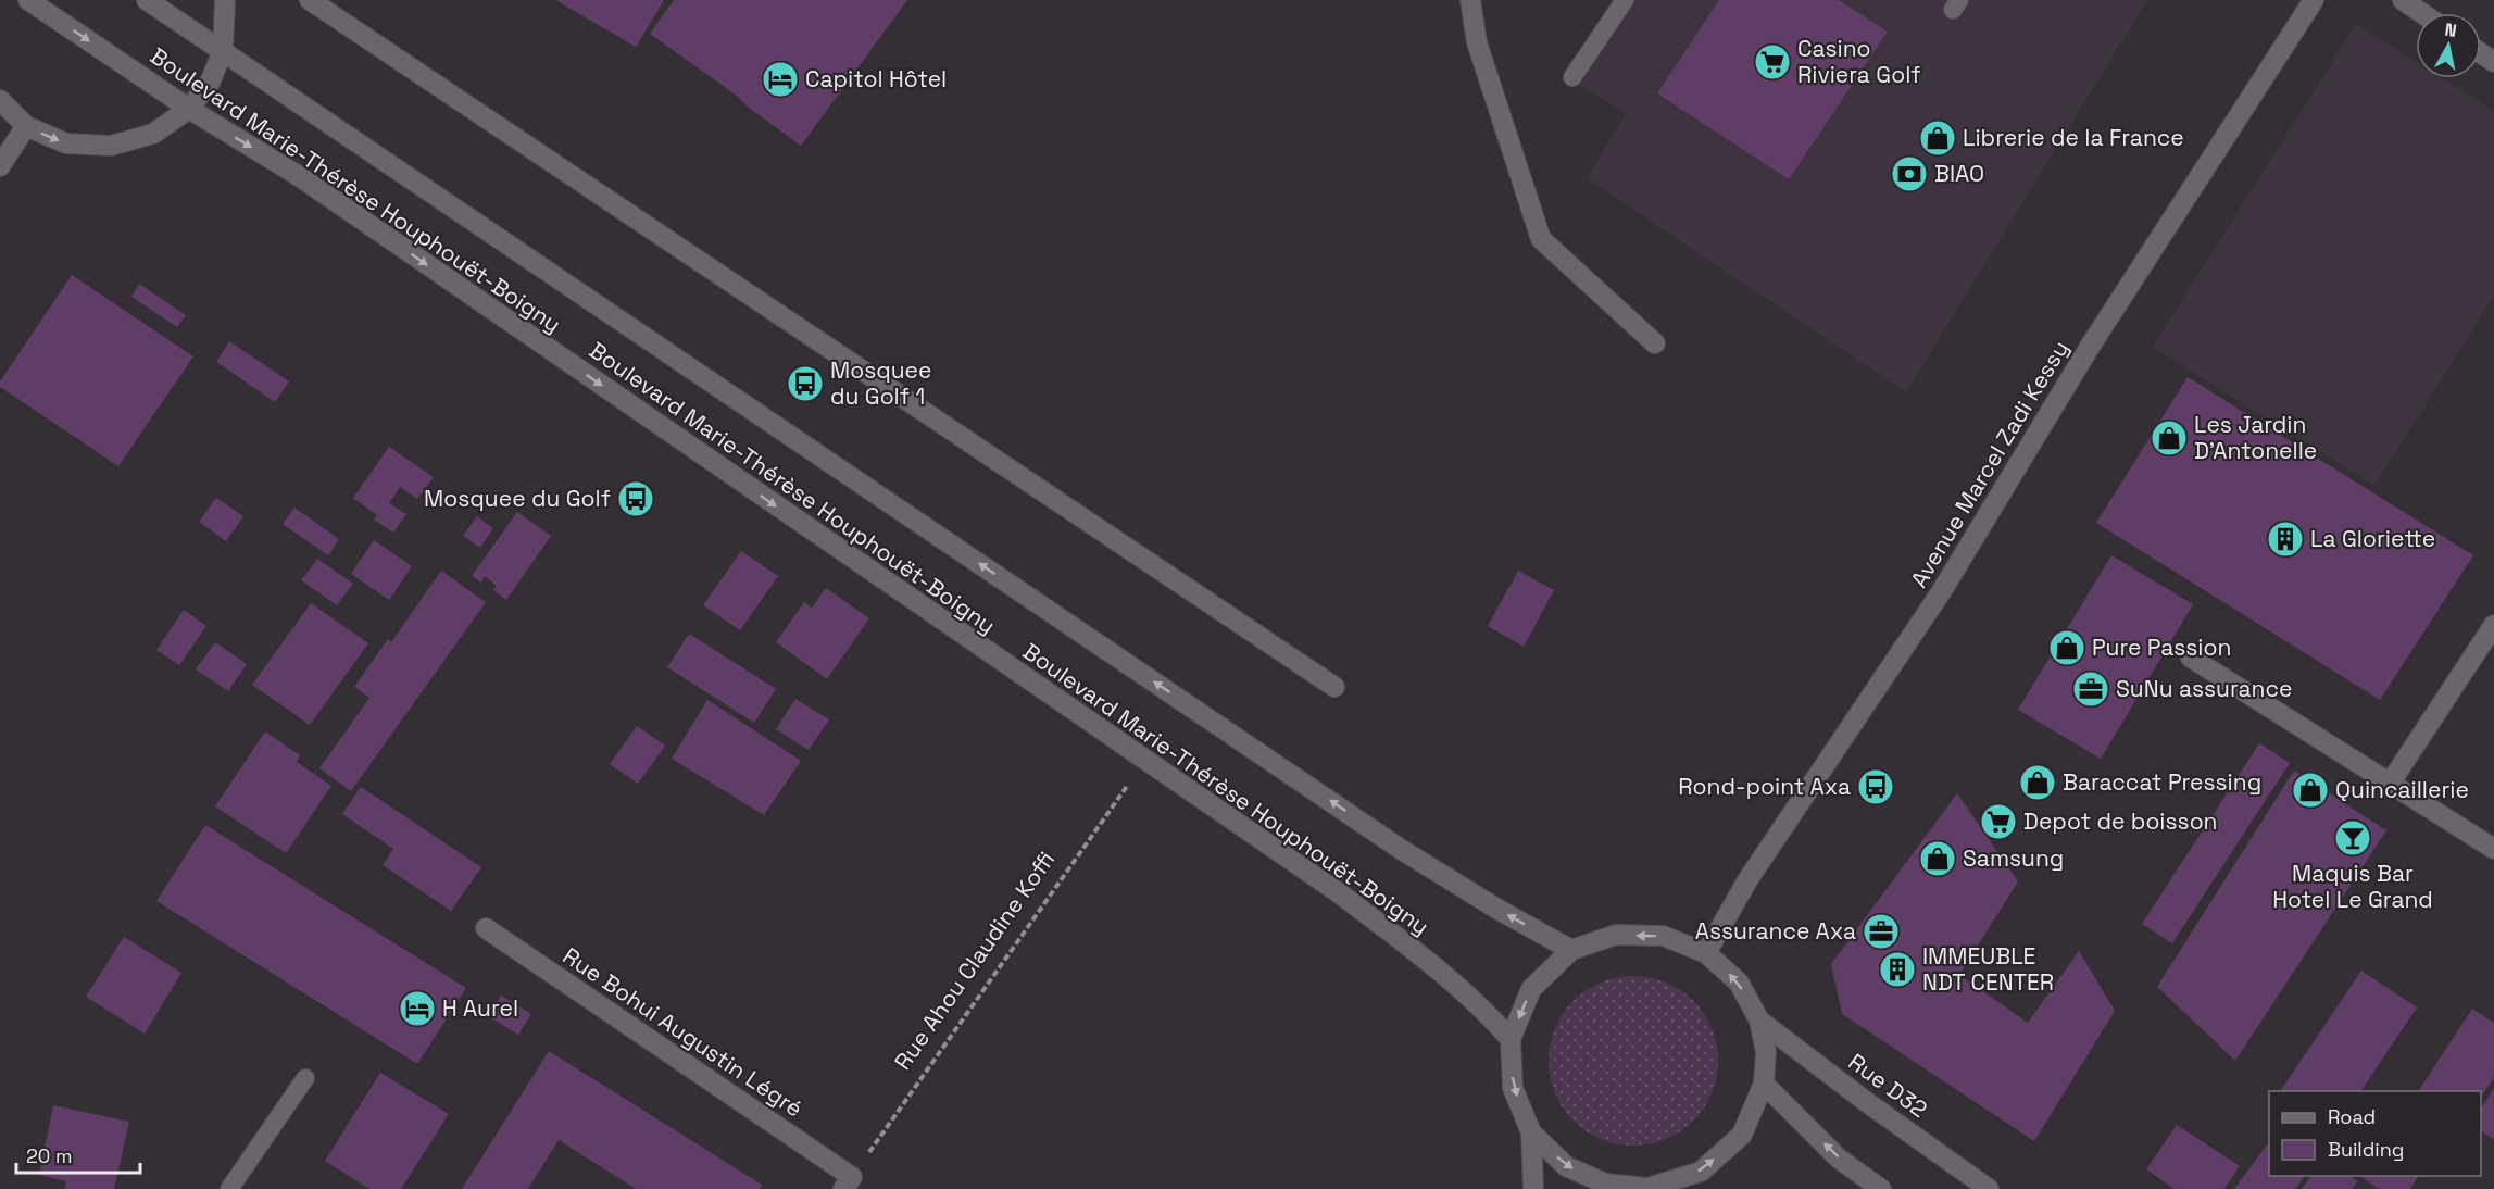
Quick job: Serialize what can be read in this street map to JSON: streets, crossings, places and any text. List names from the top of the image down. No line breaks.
{"streets":{"main road":["Boulevard Marie-Thérèse Houphouët-Boigny","Avenue Marcel Zadi Kessy","Rue Bohui Augustin Légré","Rue D32"],"path":["Rue Ahou Claudine Koffi"]},"crossings":[["Boulevard Marie-Thérèse Houphouët-Boigny","Rue Ahou Claudine Koffi"],["Rue Ahou Claudine Koffi","Rue Bohui Augustin Légré"]],"places":{"supermarket":["Casino Riviera Golf","Depot de boisson"],"hotel":["Capitol Hôtel","H Aurel"],"shop":["Librerie de la France","Les Jardin D'Antonelle","Pure Passion","Baraccat Pressing","Quincaillerie","Samsung"],"bank":["BIAO"],"bus stop":["Mosquee du Golf 1","Mosquee du Golf","Rond-point Axa"],"building":["La Gloriette","IMMEUBLE NDT CENTER"],"office":["SuNu assurance","Assurance Axa"],"bar":["Maquis Bar Hotel Le Grand"]},"legend":["Road","Building"],"scale_bar":"20 m","north":"top"}
